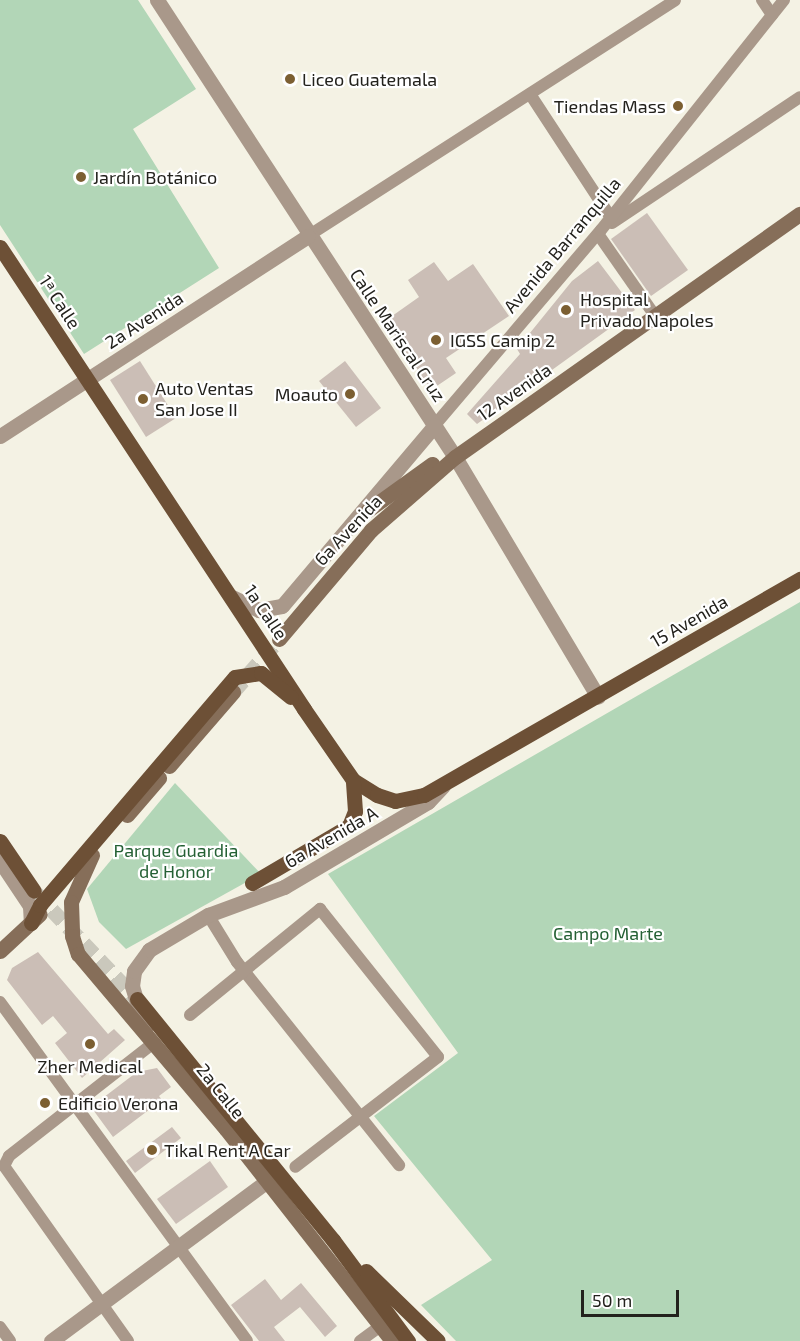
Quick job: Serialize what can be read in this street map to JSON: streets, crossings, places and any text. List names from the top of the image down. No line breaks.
{"streets":{"main road":["1ª Calle","12 Avenida","6a Avenida","1a Calle","15 Avenida","6a Avenida A","2a Calle"],"street":["Avenida Barranquilla","2a Avenida","Calle Mariscal Cruz"]},"crossings":[["Avenida Barranquilla","Calle Mariscal Cruz"],["Avenida Barranquilla","1a Calle"],["1ª Calle","2a Avenida"],["1ª Calle","1a Calle"],["2a Avenida","Calle Mariscal Cruz"],["2a Avenida","1a Calle"],["Calle Mariscal Cruz","12 Avenida"],["Calle Mariscal Cruz","6a Avenida"],["Calle Mariscal Cruz","15 Avenida"],["Calle Mariscal Cruz","6a Avenida A"],["12 Avenida","6a Avenida"],["1a Calle","6a Avenida A"],["15 Avenida","6a Avenida A"],["6a Avenida A","2a Calle"]],"parks":["Parque Guardia de Honor","Campo Marte"],"places":["Liceo Guatemala","Tiendas Mass","Jardín Botánico","Hospital Privado Napoles","IGSS Camip 2","Moauto","Auto Ventas San Jose II","Zher Medical","Edificio Verona","Tikal Rent A Car"],"scale_bar":"50 m"}
